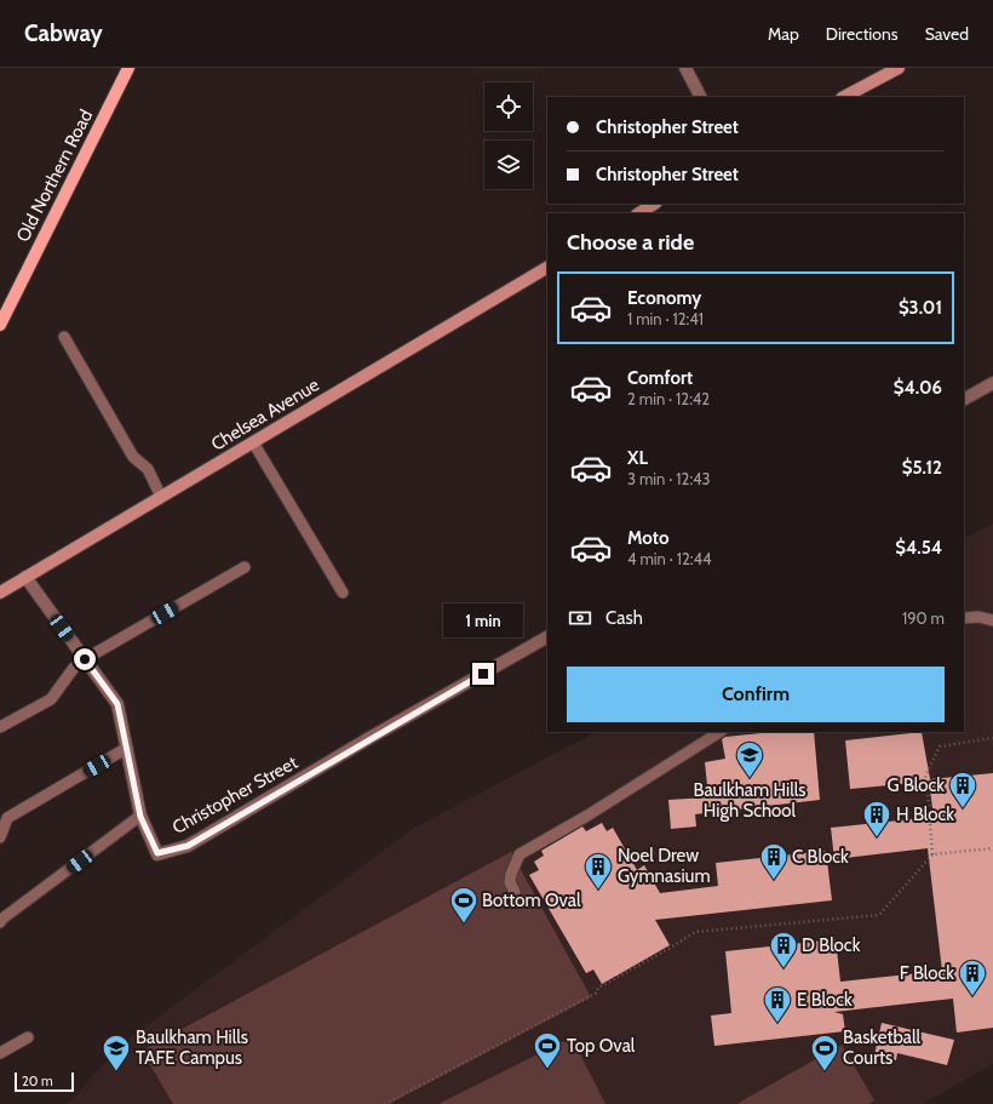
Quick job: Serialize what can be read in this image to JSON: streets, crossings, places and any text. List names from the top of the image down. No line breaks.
{"streets":{"main road":["Old Northern Road"],"street":["Chelsea Avenue","Christopher Street"]},"crossings":[["Chelsea Avenue","Christopher Street"]],"places":{"school or university":["Baulkham Hills High School","Baulkham Hills TAFE Campus"],"building":["G Block","H Block","C Block","Noel Drew Gymnasium","D Block","F Block","E Block"],"sports":["Bottom Oval","Top Oval","Basketball Courts"]},"scale_bar":"20 m","page":{"header":"Cabway","nav":["Map","Directions","Saved"],"banner":["Christopher Street","Christopher Street"],"heading":"Choose a ride","list":[{"name":"Economy","note":"1 min · 12:41","value":"$3.01"},{"name":"Comfort","note":"2 min · 12:42","value":"$4.06"},{"name":"XL","note":"3 min · 12:43","value":"$5.12"},{"name":"Moto","note":"4 min · 12:44","value":"$4.54"}],"pay":["Cash","190 m"],"bubble":"1 min","buttons":"Confirm","scale":"20 m"}}
